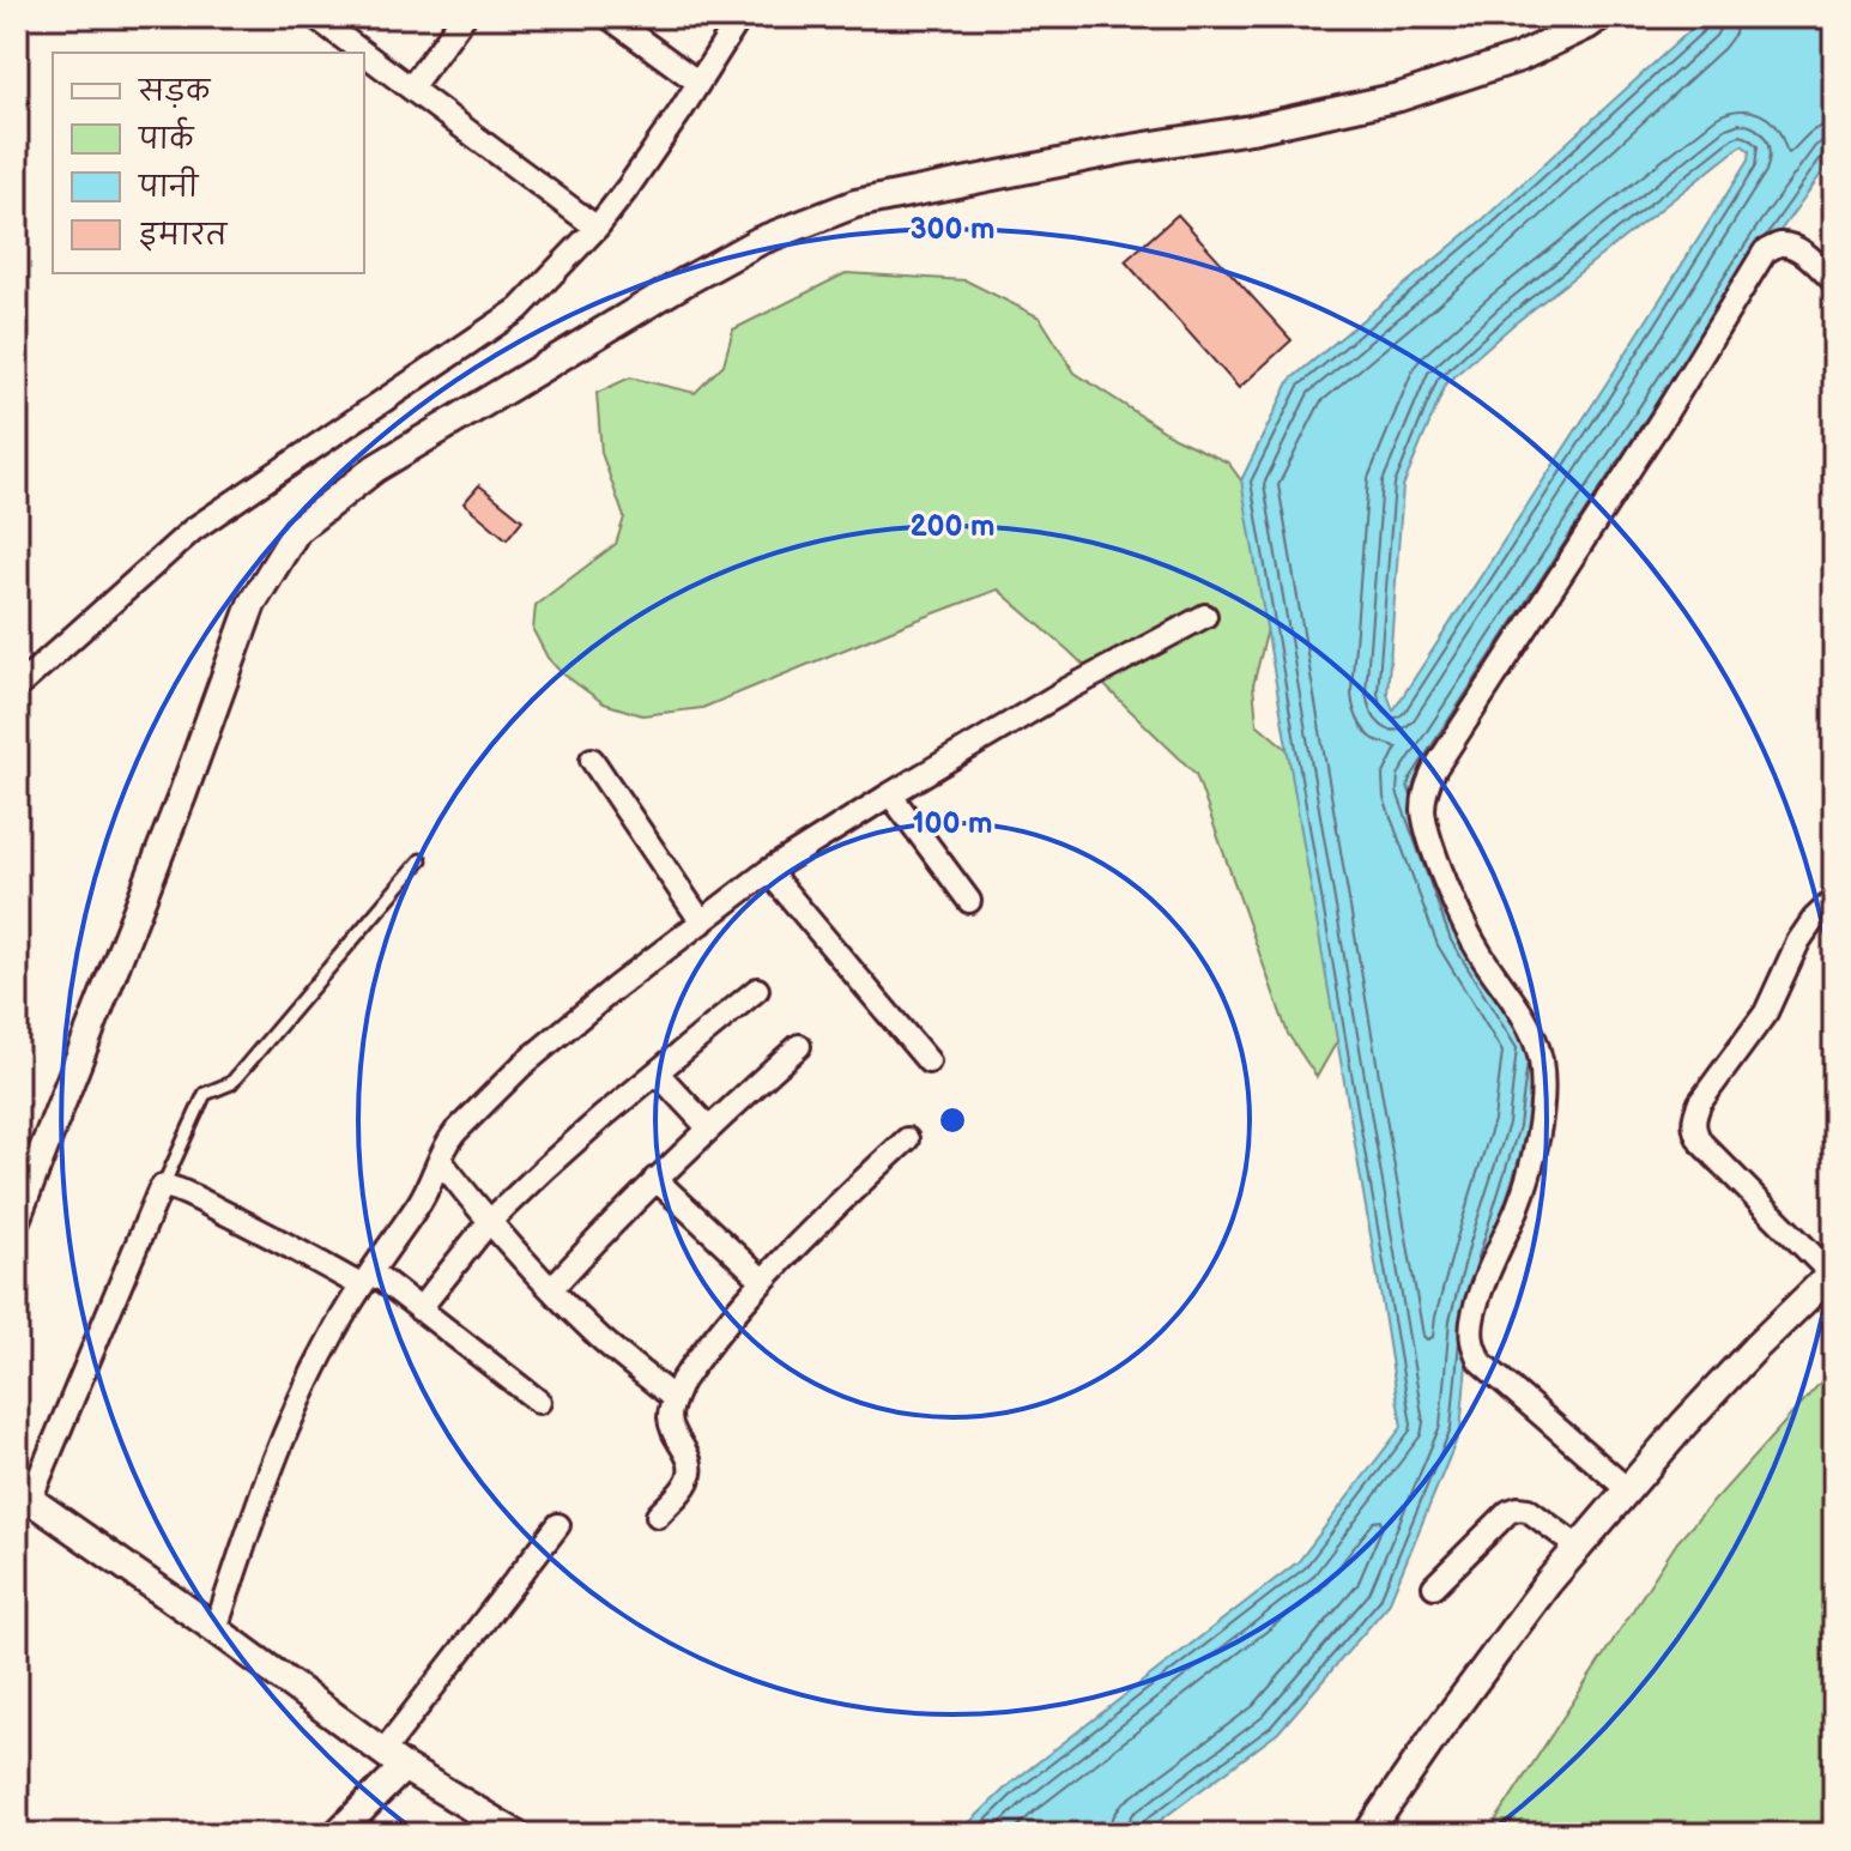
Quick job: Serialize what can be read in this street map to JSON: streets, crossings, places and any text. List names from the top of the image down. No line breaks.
{"legend":["सड़क","पार्क","पानी","इमारत"],"rings":["300 m","200 m","100 m"]}
